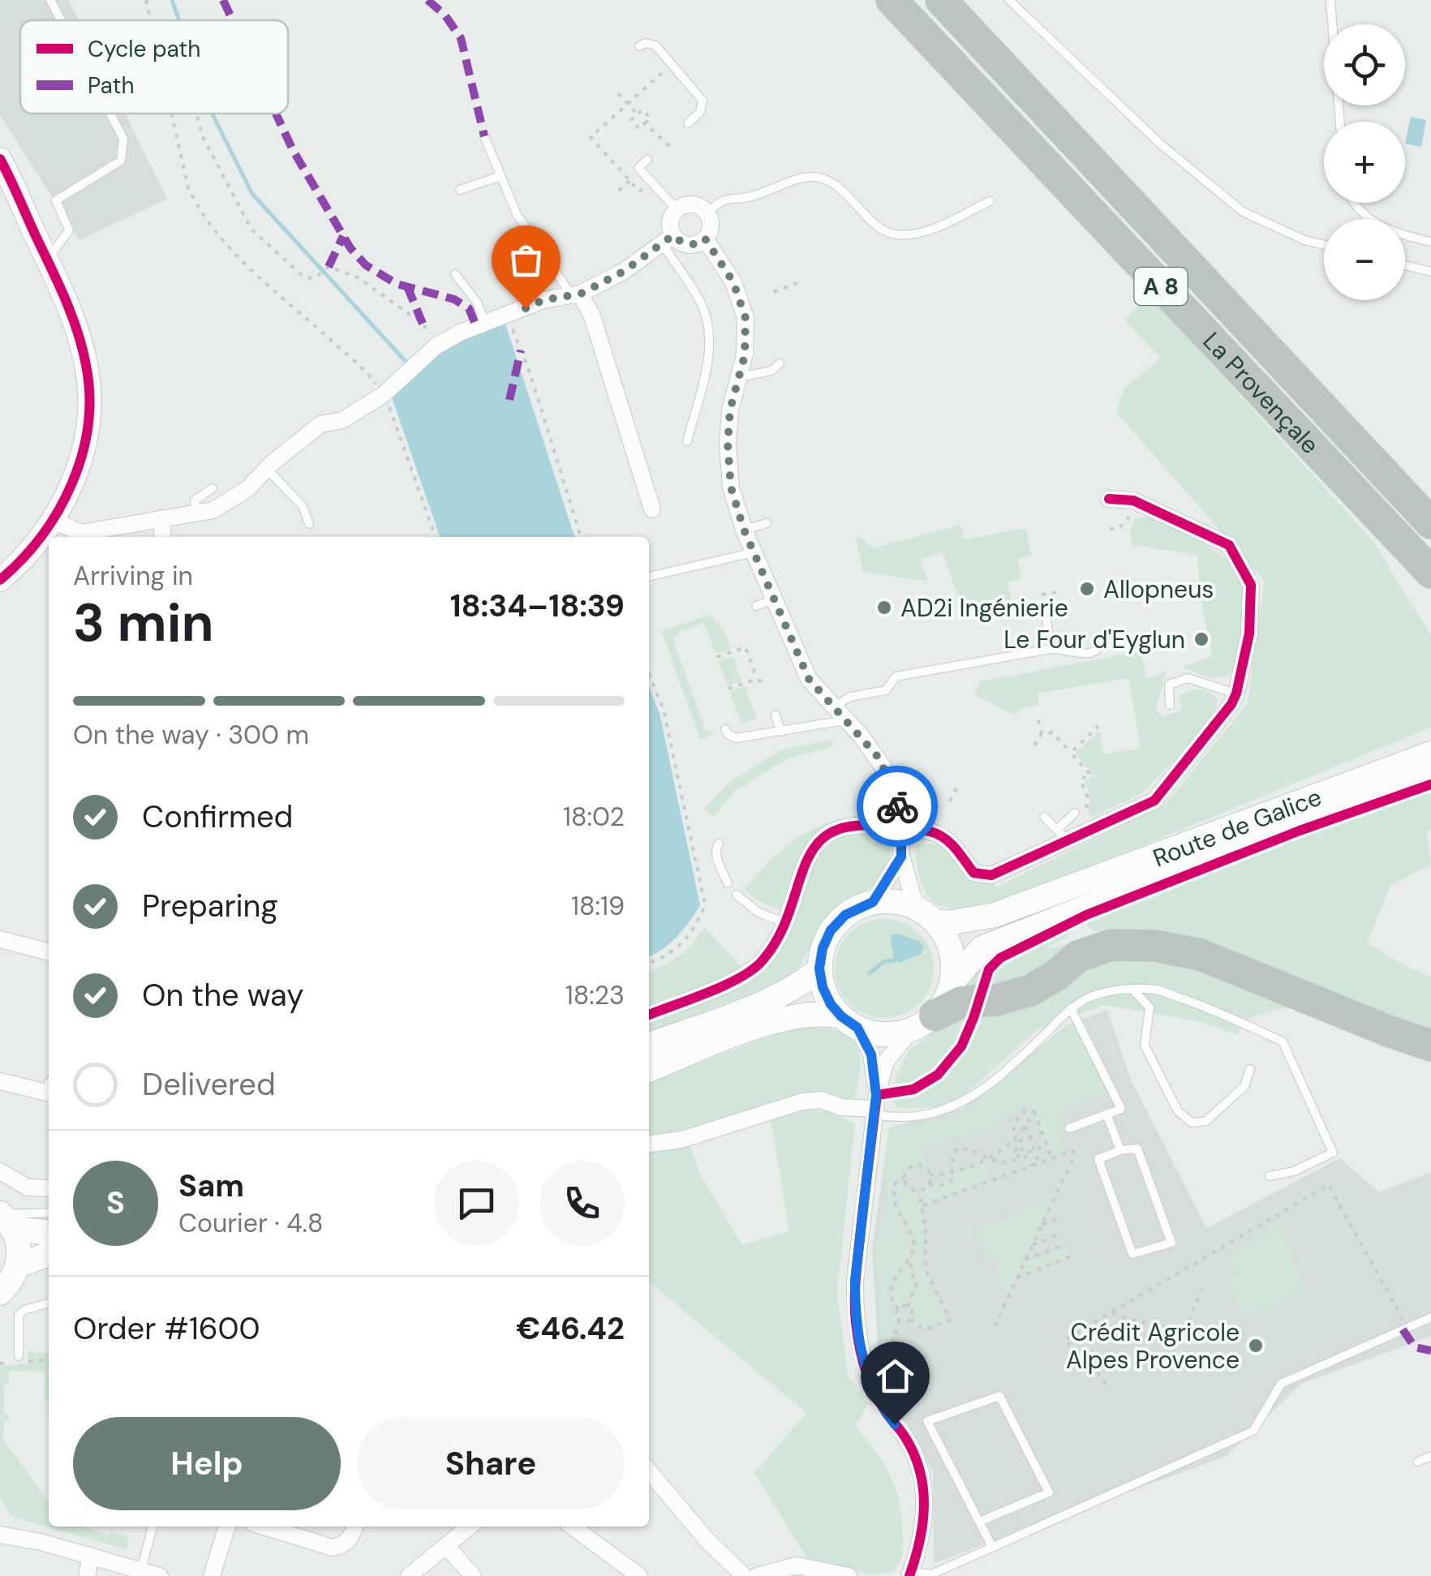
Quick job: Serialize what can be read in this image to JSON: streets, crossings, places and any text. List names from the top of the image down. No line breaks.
{"streets":{"highway":["A 8","La Provençale"],"main road":["Route de Galice"]},"places":["Allopneus","AD2i Ingénierie","Le Four d'Eyglun","Crédit Agricole Alpes Provence"],"legend":["Cycle path","Path"],"page":{"map_buttons":["+","−"],"heading":["3 min","Arriving in","18:34–18:39"],"panel":["Sam","Courier · 4.8","Order #1600","€46.42"],"bar":"On the way · 300 m","list":[["Confirmed","18:02"],["Preparing","18:19"],["On the way","18:23"],"Delivered"],"round":"S","buttons":["Help","Share"]}}
